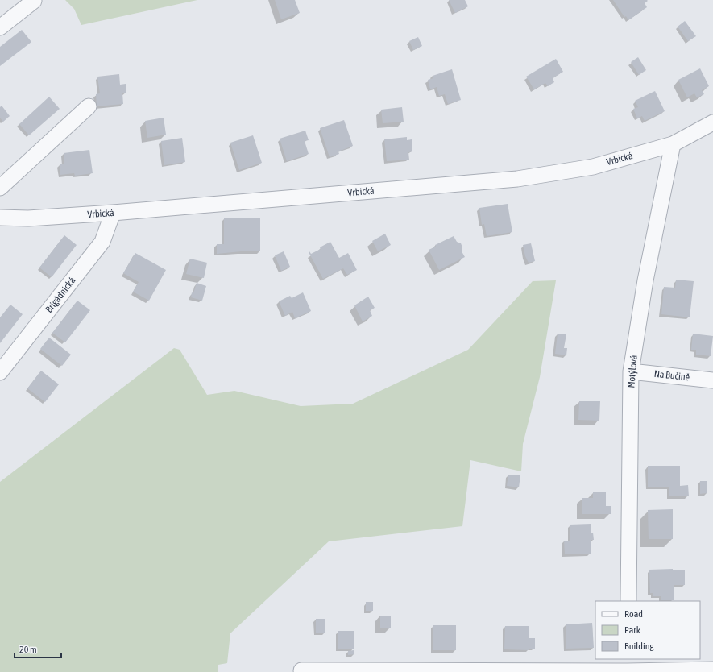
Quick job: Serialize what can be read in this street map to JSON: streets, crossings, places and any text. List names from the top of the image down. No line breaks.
{"streets":{"street":["Vrbická","Brigádnická","Motýlová","Na Bučině"]},"crossings":[["Vrbická","Brigádnická"],["Vrbická","Motýlová"],["Motýlová","Na Bučině"]],"legend":["Road","Park","Building"],"scale_bar":"20 m"}
